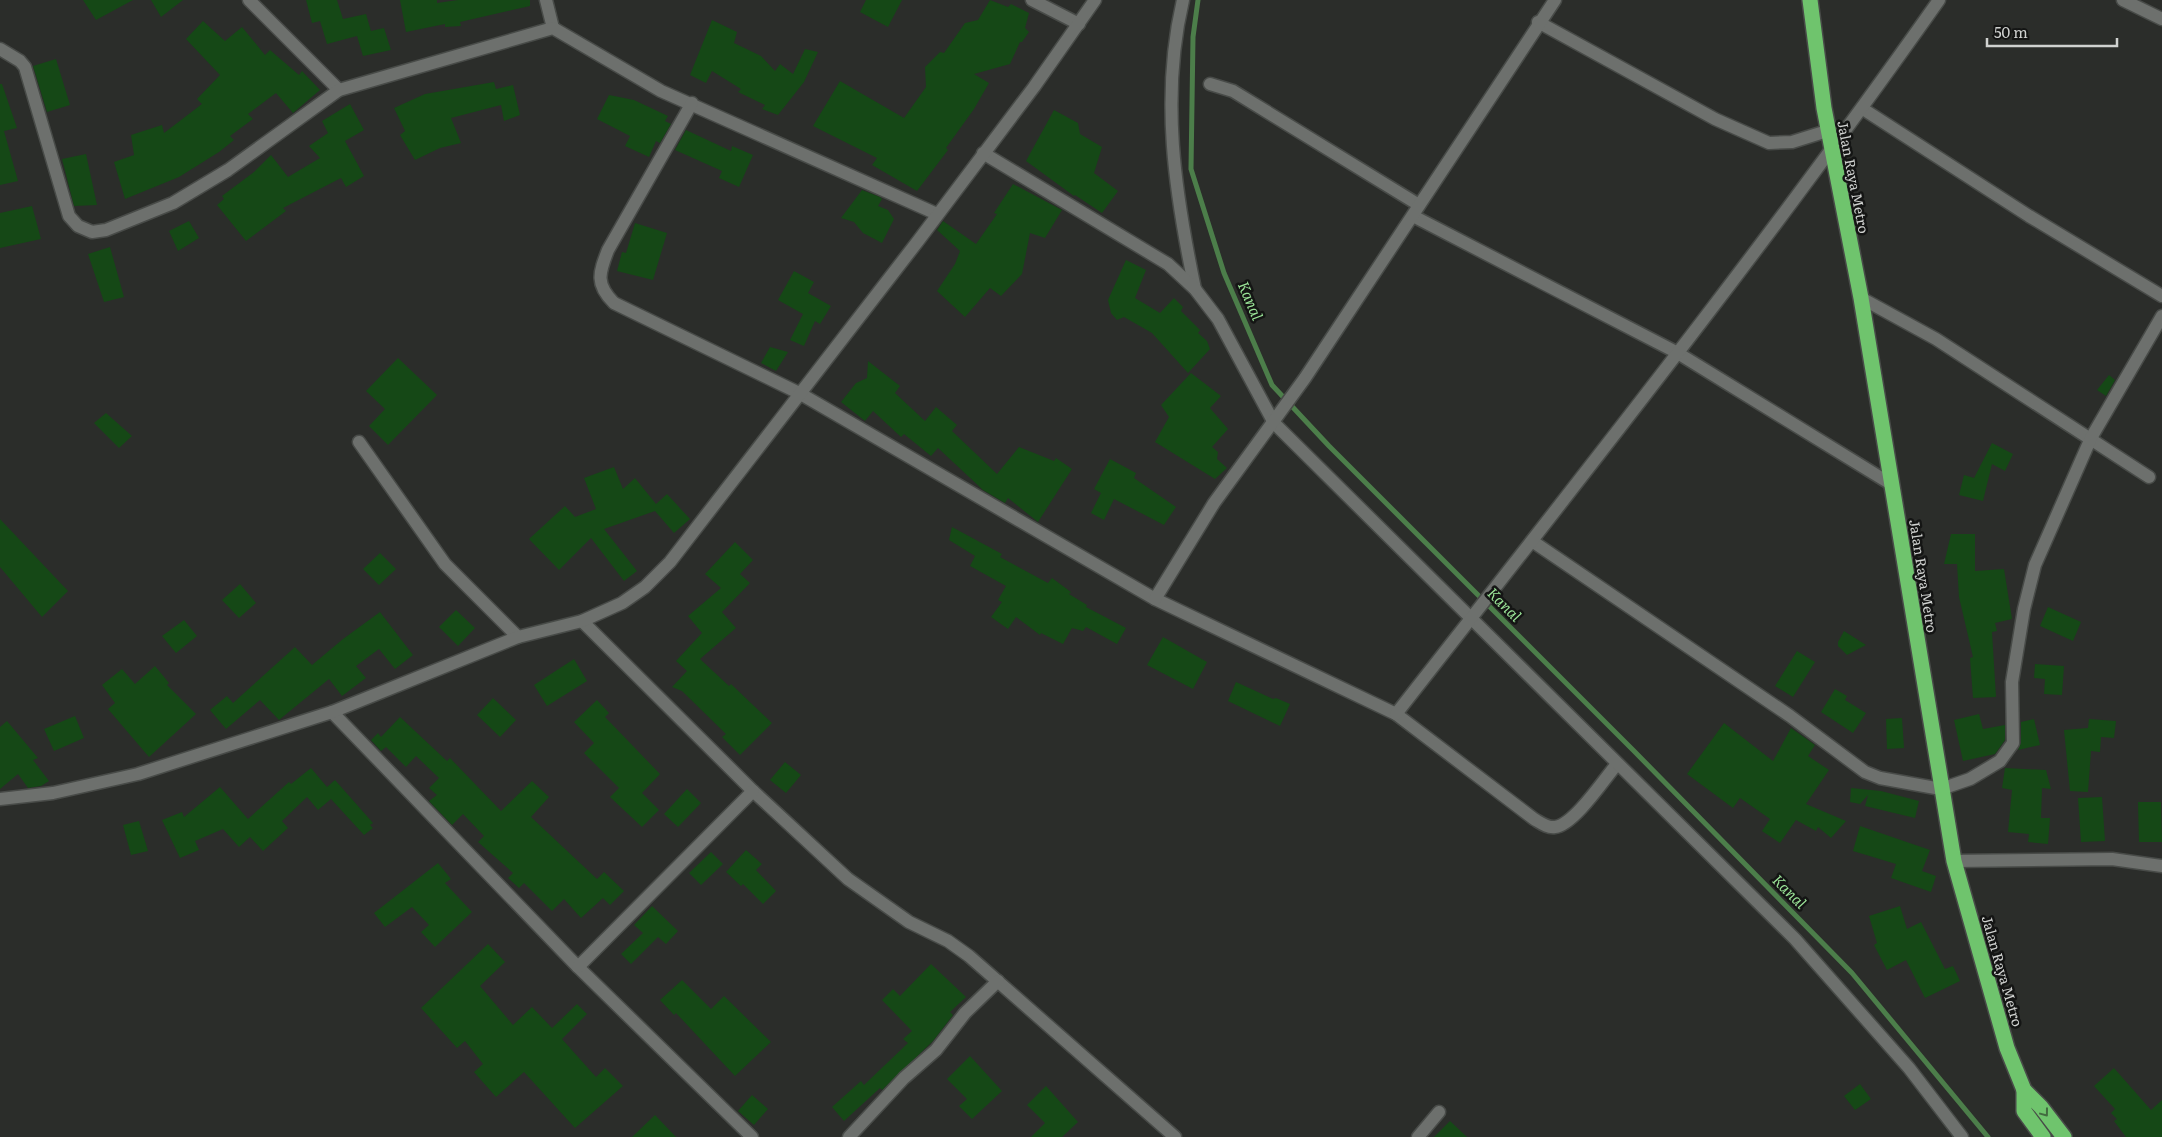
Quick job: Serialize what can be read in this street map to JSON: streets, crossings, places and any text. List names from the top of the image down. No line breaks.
{"streets":{"highway":["Jalan Raya Metro"]},"water":["Kanal"],"scale_bar":"50 m"}
